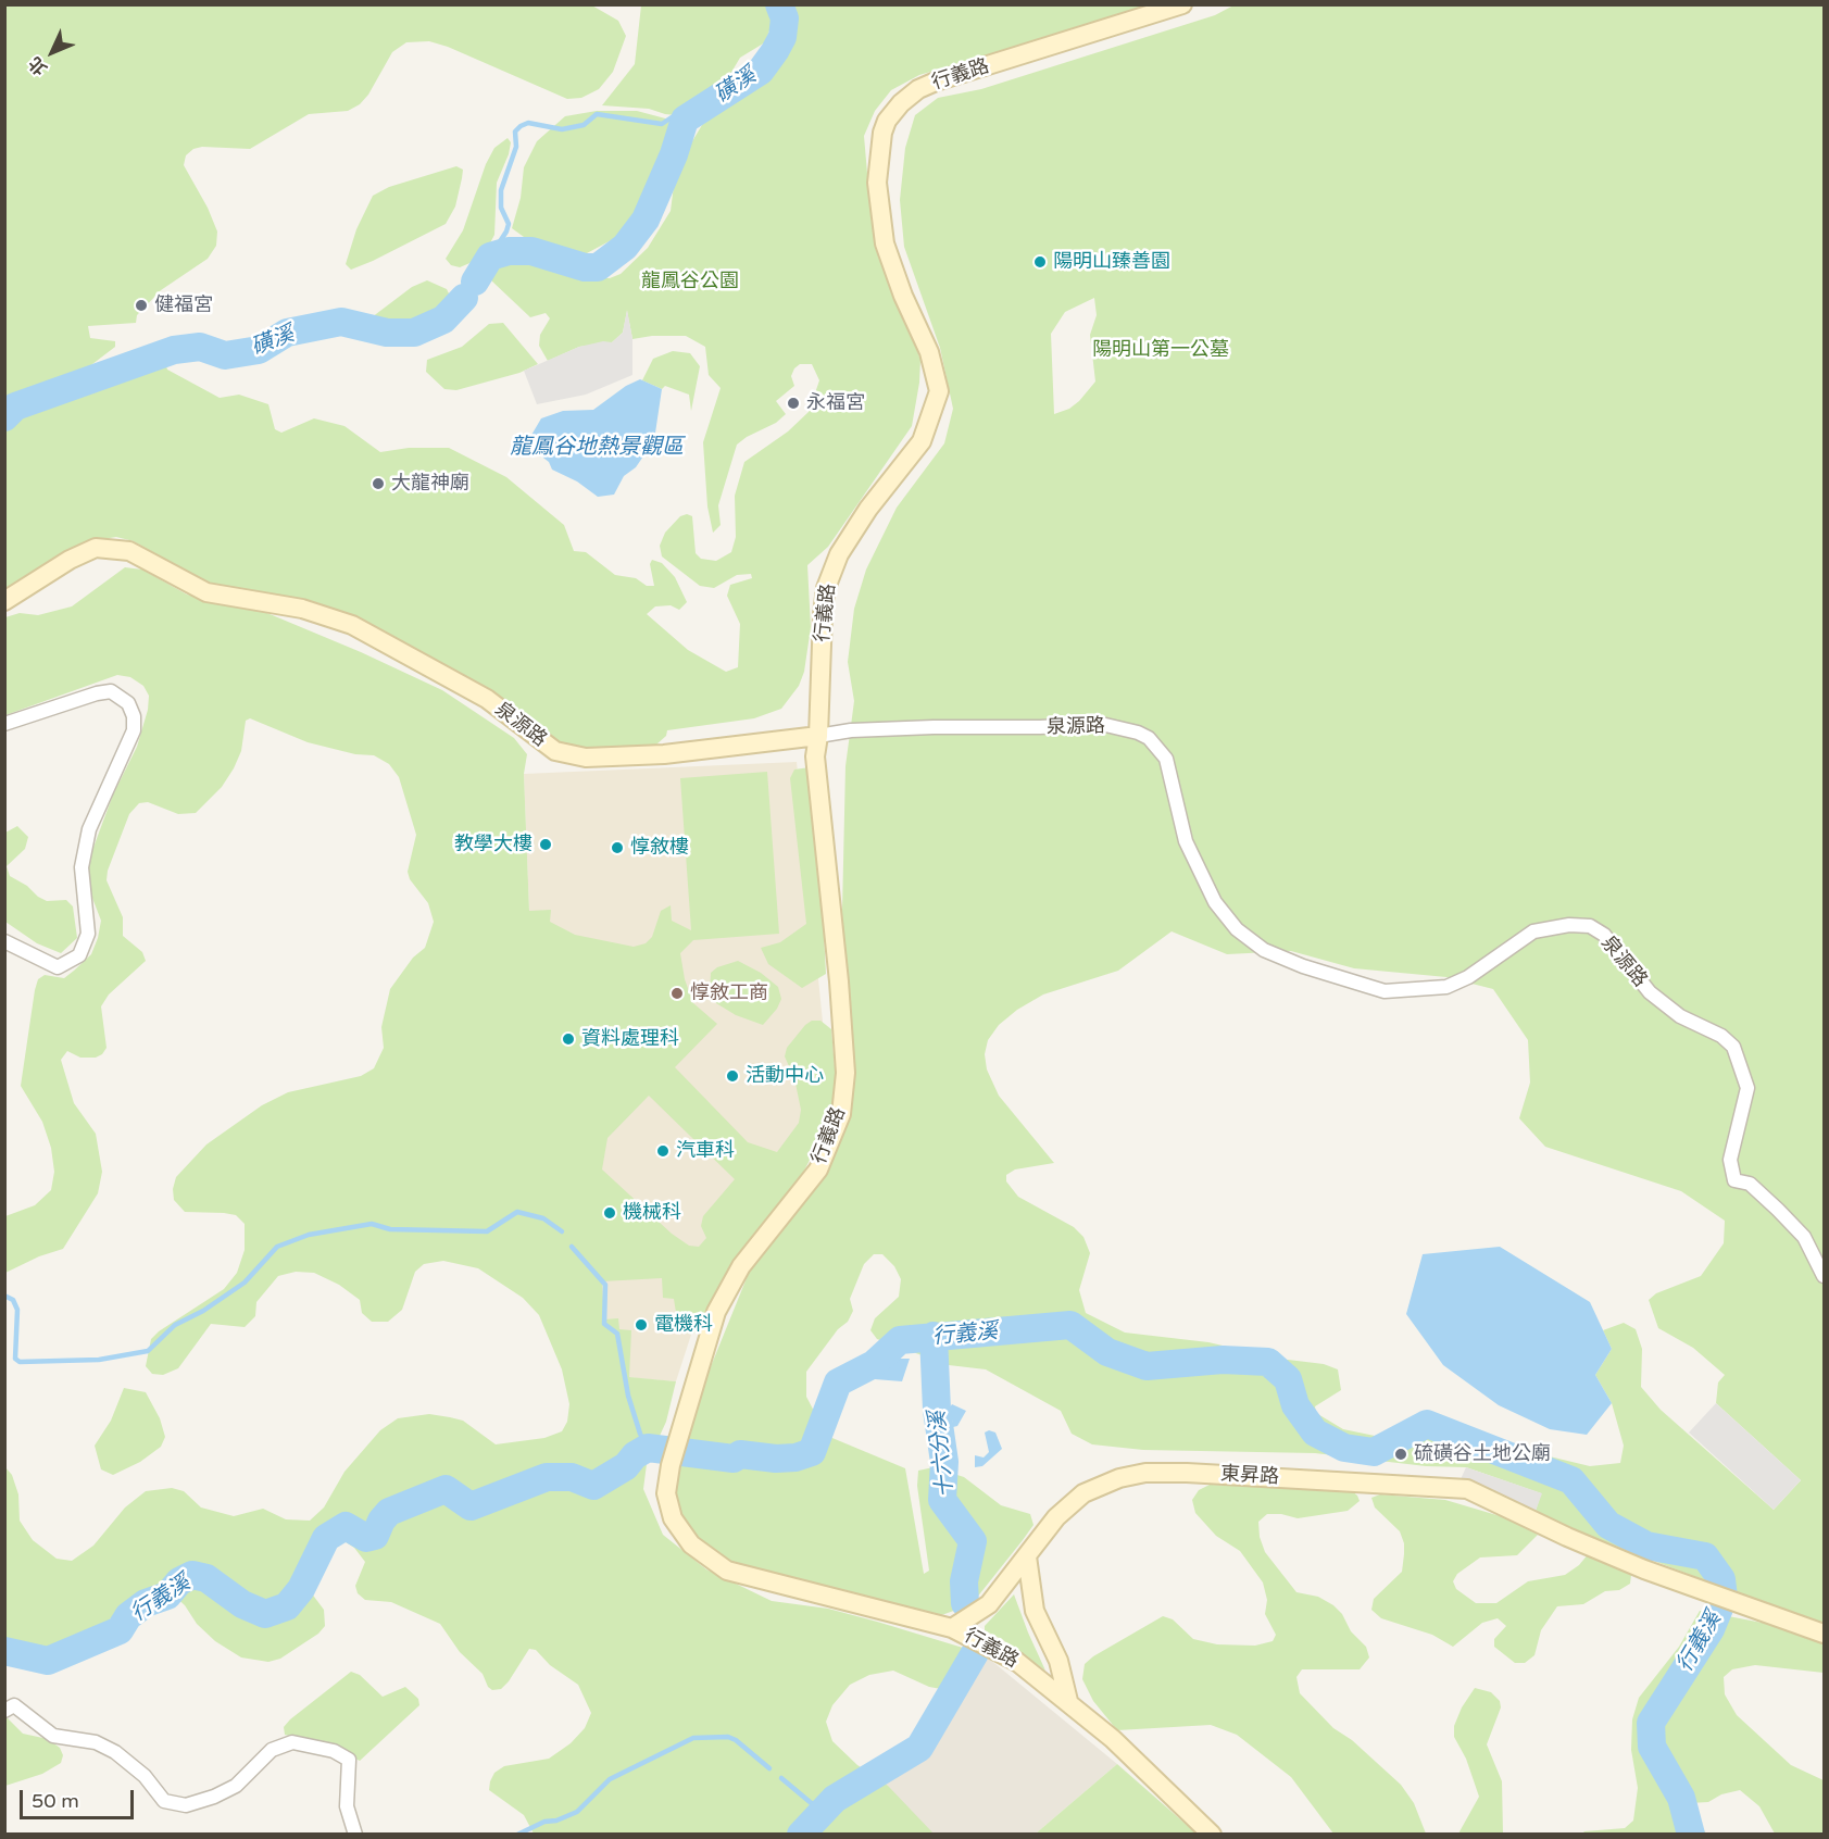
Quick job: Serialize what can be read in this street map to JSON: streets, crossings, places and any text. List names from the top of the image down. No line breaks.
{"streets":{"street":["行義路","泉源路","東昇路"]},"crossings":[["行義路","泉源路"],["行義路","東昇路"]],"water":["磺溪","龍鳳谷地熱景觀區","行義溪","十六分溪"],"parks":["龍鳳谷公園","陽明山第一公墓"],"places":["陽明山臻善園","健福宮","永福宮","大龍神廟","教學大樓","惇敘樓","惇敘工商","資料處理科","活動中心","汽車科","機械科","電機科","硫磺谷土地公廟"],"scale_bar":"50 m","north":"bottom left"}
